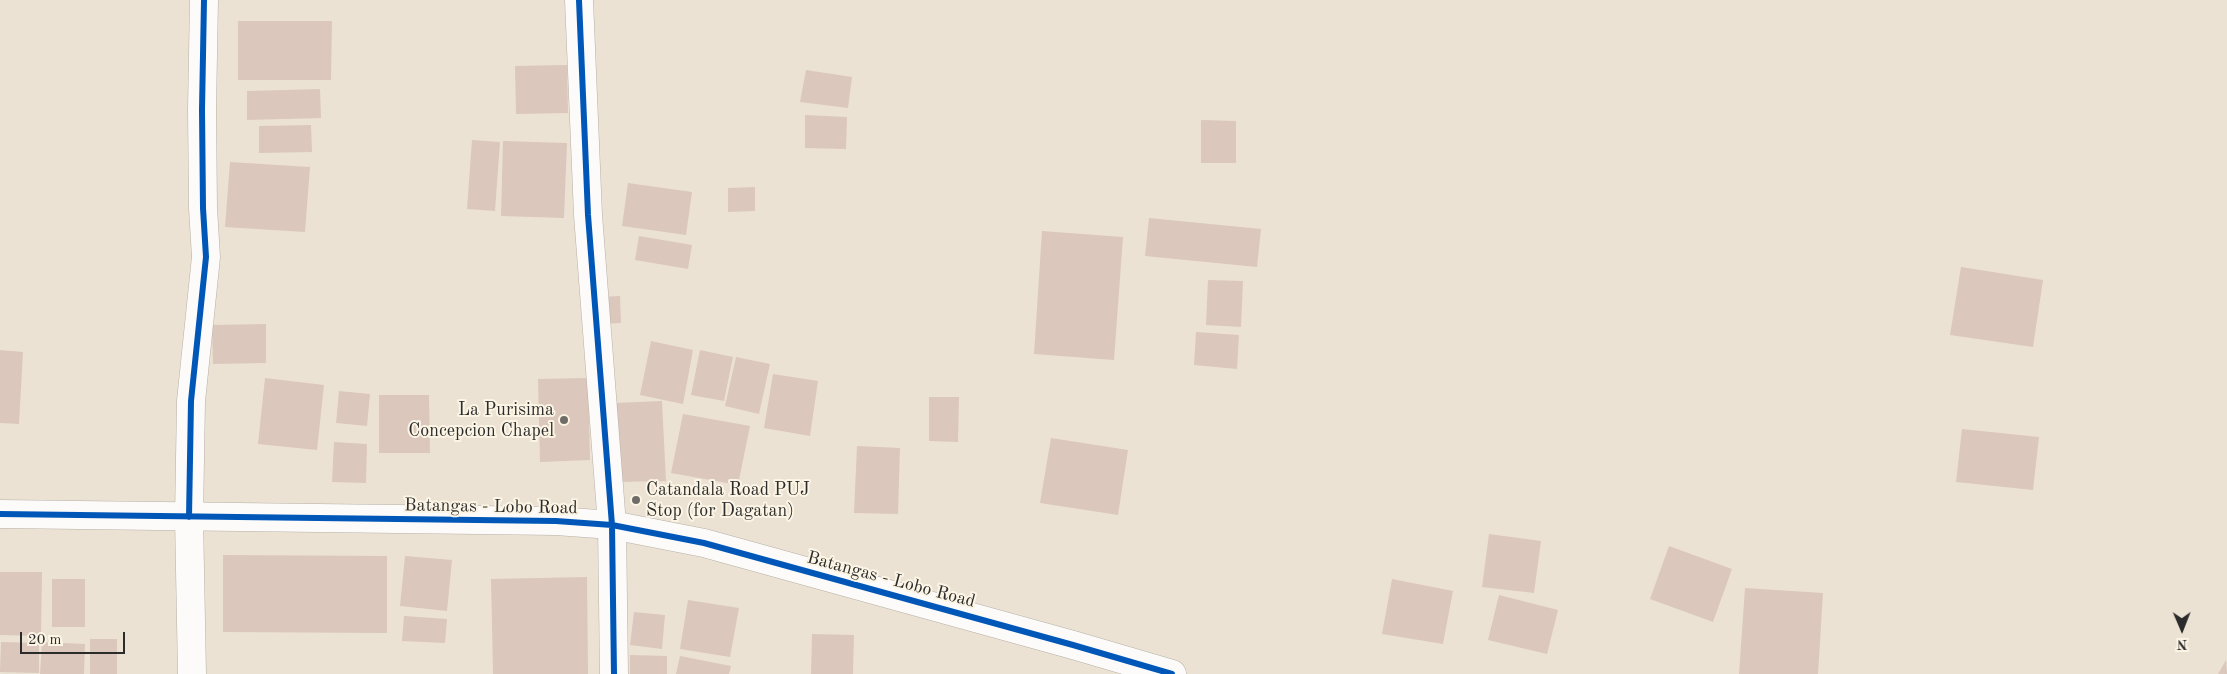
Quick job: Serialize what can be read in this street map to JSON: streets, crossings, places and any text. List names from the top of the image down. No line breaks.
{"streets":{"street":["Batangas - Lobo Road"]},"places":["La Purisima Concepcion Chapel","Catandala Road PUJ Stop (for Dagatan)"],"scale_bar":"20 m","north":"bottom"}
